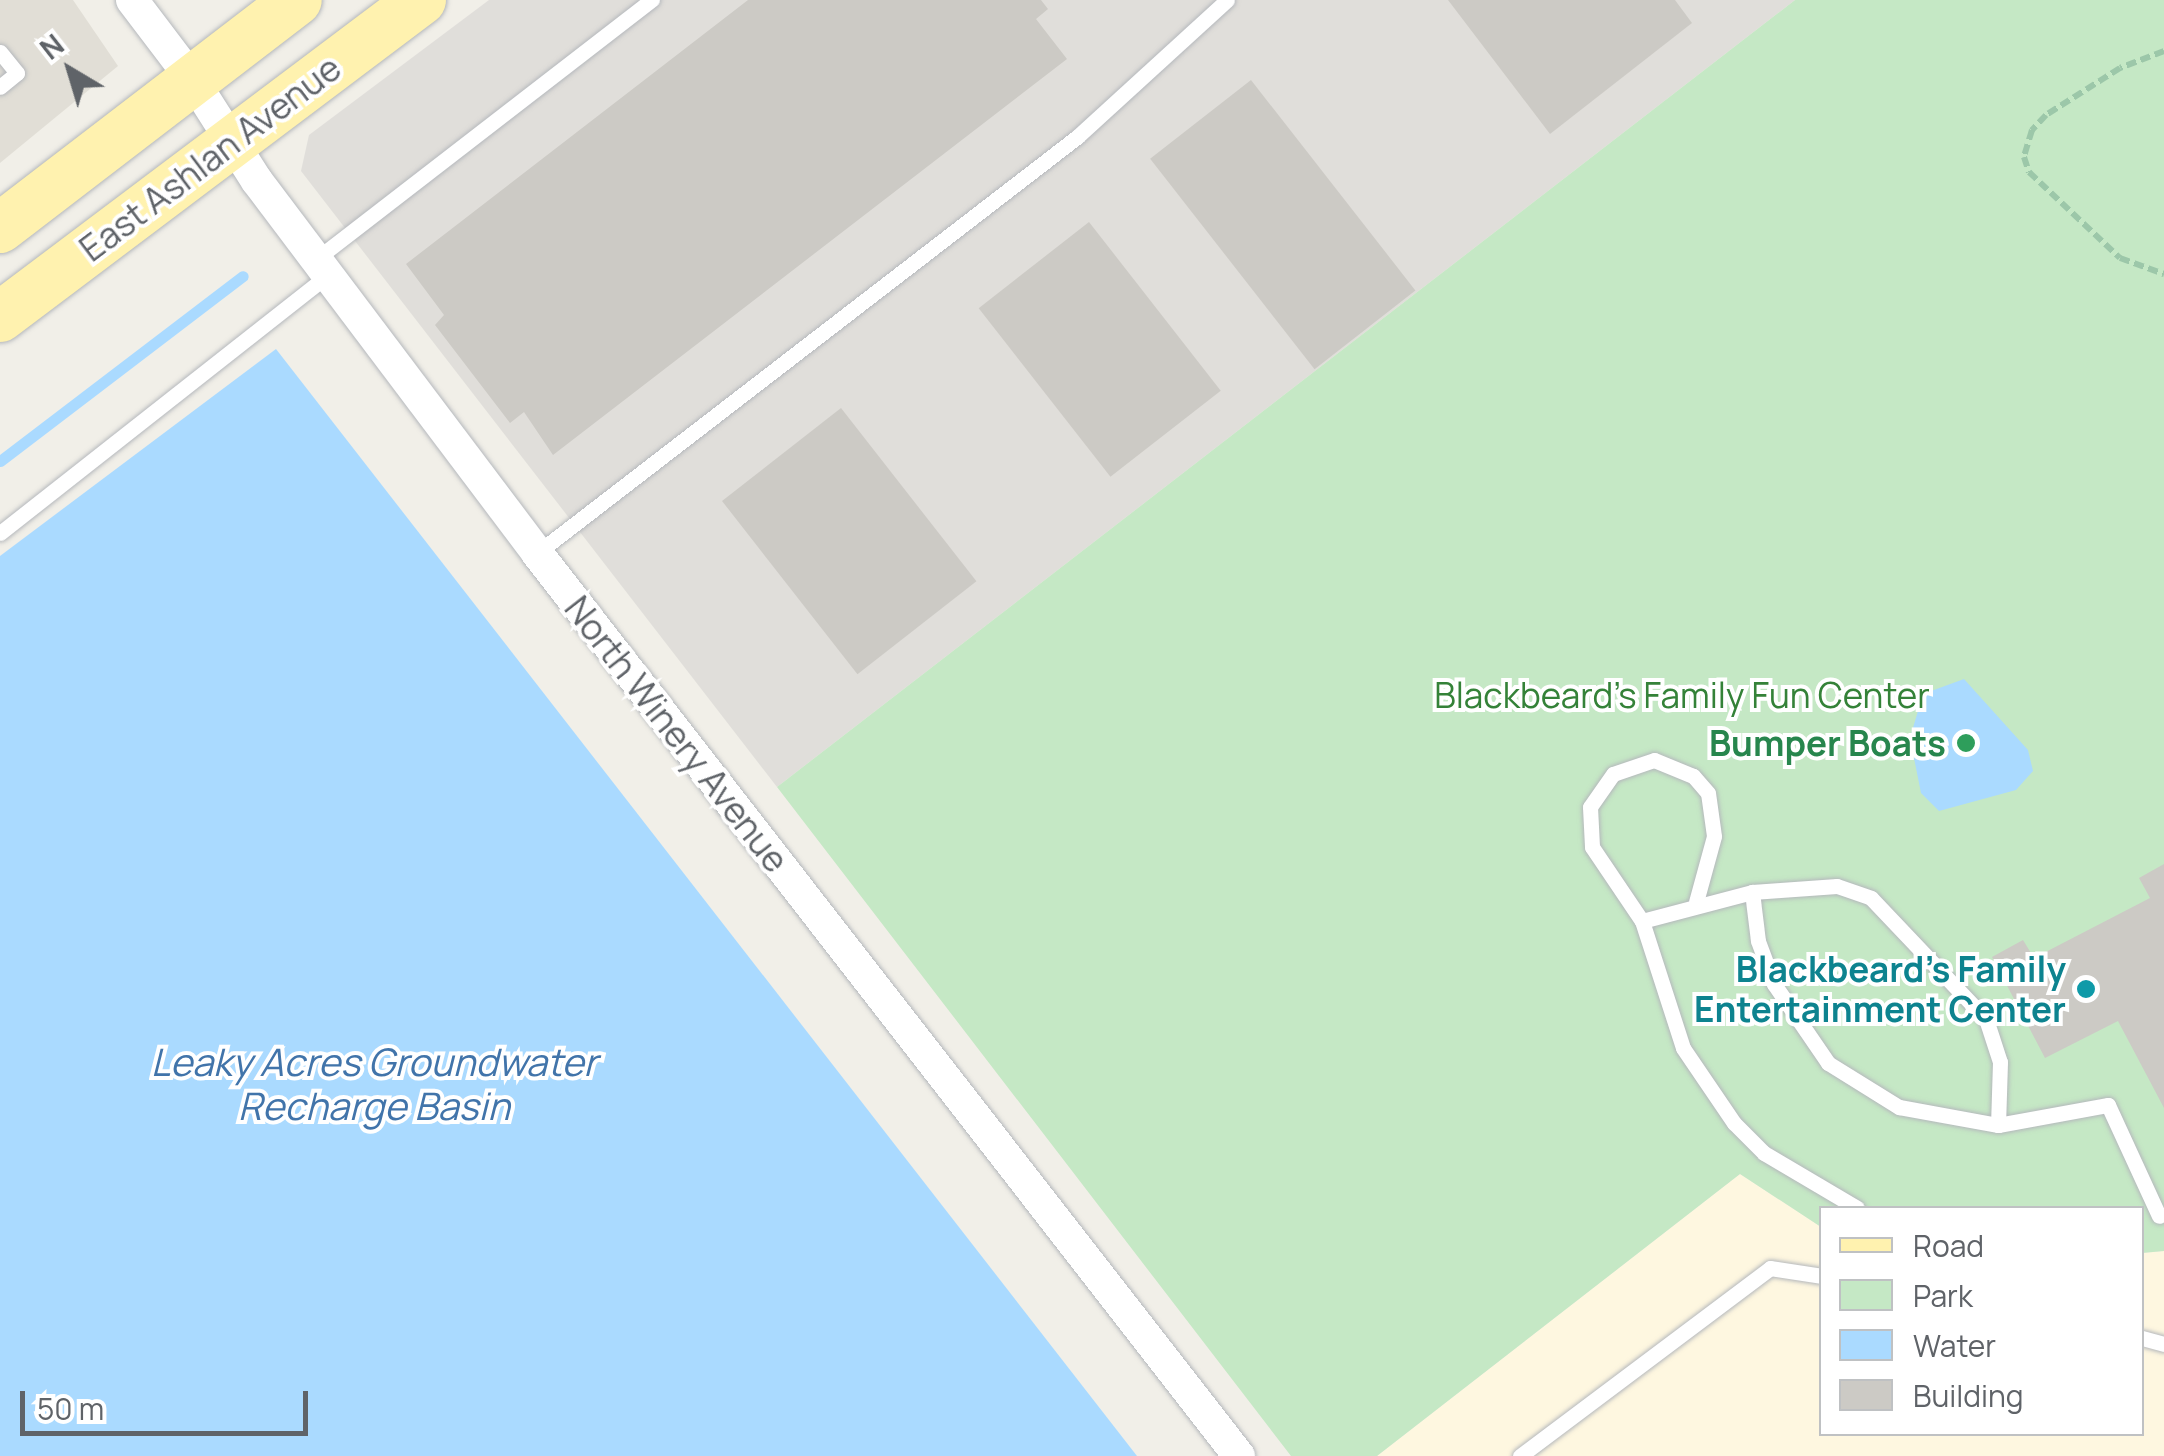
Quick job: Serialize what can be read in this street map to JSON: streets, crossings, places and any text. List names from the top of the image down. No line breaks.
{"streets":{"main road":["East Ashlan Avenue"],"street":["North Winery Avenue"]},"crossings":[["East Ashlan Avenue","North Winery Avenue"]],"water":["Leaky Acres Groundwater Recharge Basin"],"parks":["Blackbeard's Family Fun Center"],"places":["Bumper Boats","Blackbeard's Family Entertainment Center"],"legend":["Road","Park","Water","Building"],"scale_bar":"50 m","north":"top left"}
